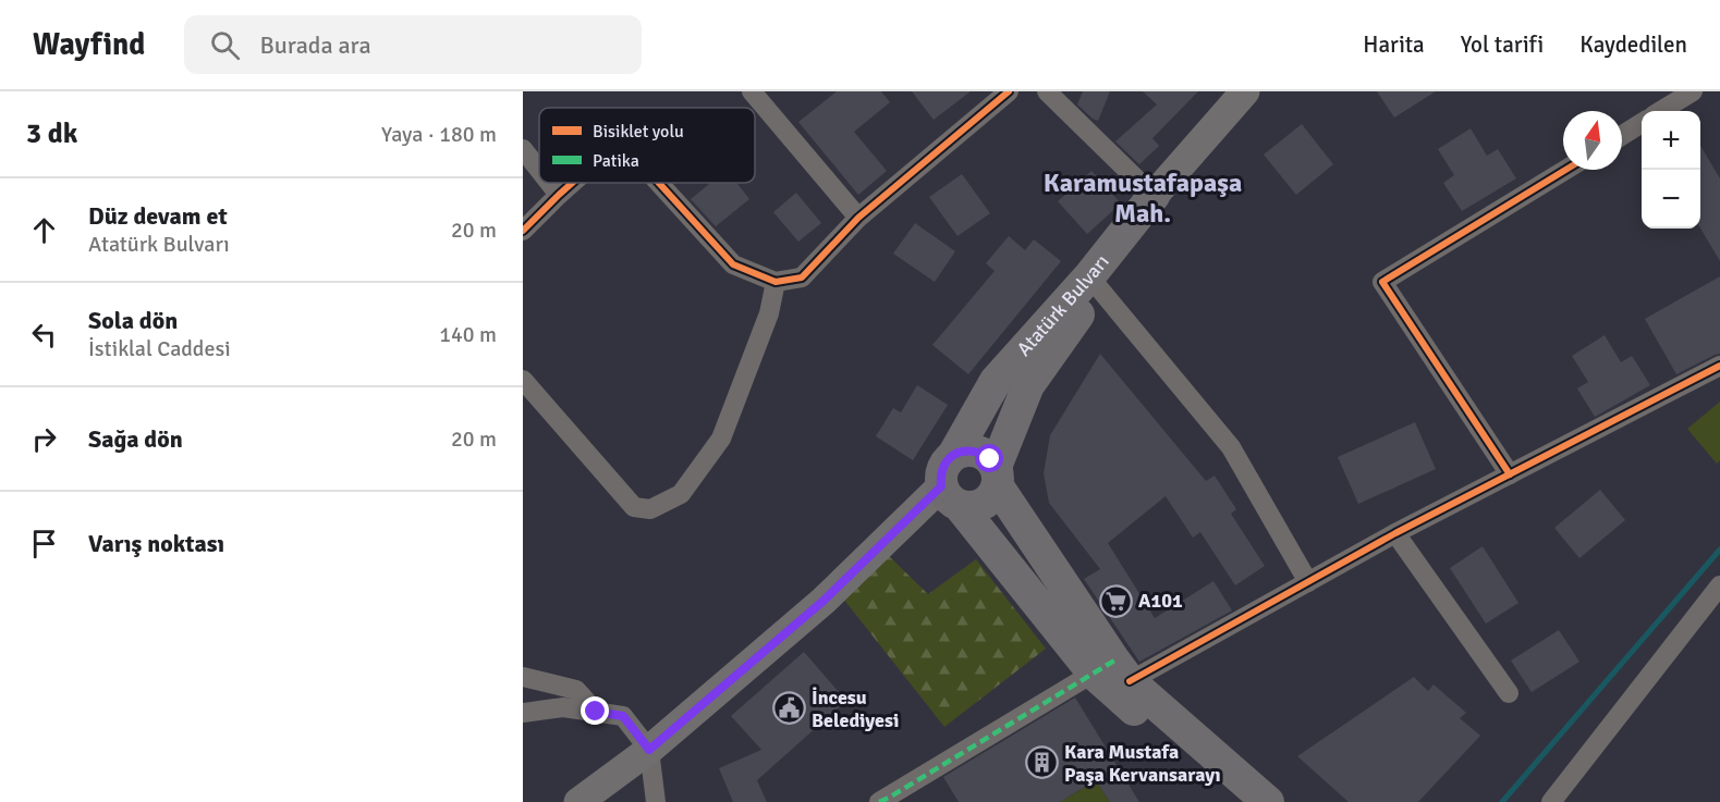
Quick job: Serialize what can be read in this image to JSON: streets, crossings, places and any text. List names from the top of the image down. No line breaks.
{"streets":{"main road":["Atatürk Bulvarı"]},"districts":["Karamustafapaşa Mah."],"places":{"supermarket":["A101"],"public building":["İncesu Belediyesi"],"building":["Kara Mustafa Paşa Kervansarayı"]},"legend":["Bisiklet yolu","Patika"],"north":"top","page":{"header":"Wayfind","search":"Burada ara","nav":["Harita","Yol tarifi","Kaydedilen"],"heading":["3 dk","Yaya · 180 m"],"map_buttons":["+","−"],"list":[["Düz devam et","Atatürk Bulvarı","20 m"],["Sola dön","İstiklal Caddesi","140 m"],["Sağa dön","20 m"],"Varış noktası"]}}
